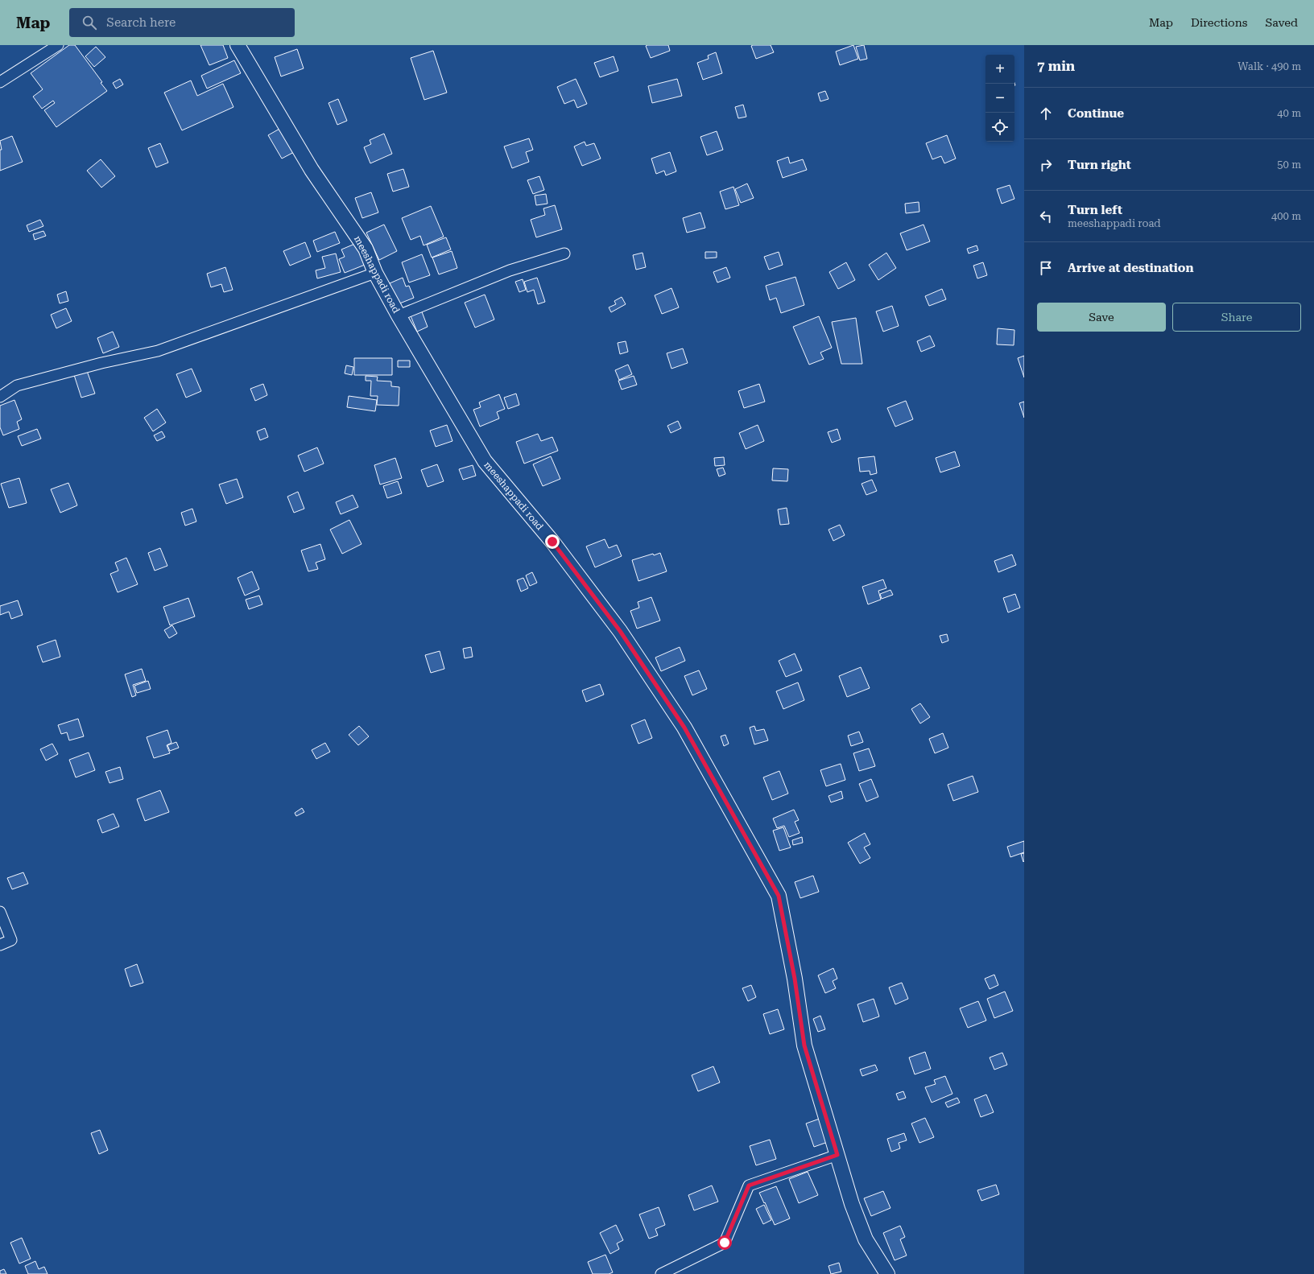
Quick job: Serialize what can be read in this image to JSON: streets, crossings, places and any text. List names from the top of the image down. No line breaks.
{"streets":{"street":["meeshappadi road"]},"page":{"header":"Map","search":"Search here","nav":["Map","Directions","Saved"],"heading":["7 min","Walk · 490 m"],"map_buttons":["+","−"],"list":[["Continue","40 m"],["Turn right","50 m"],["Turn left","meeshappadi road","400 m"],"Arrive at destination"],"buttons":["Save","Share"]}}
